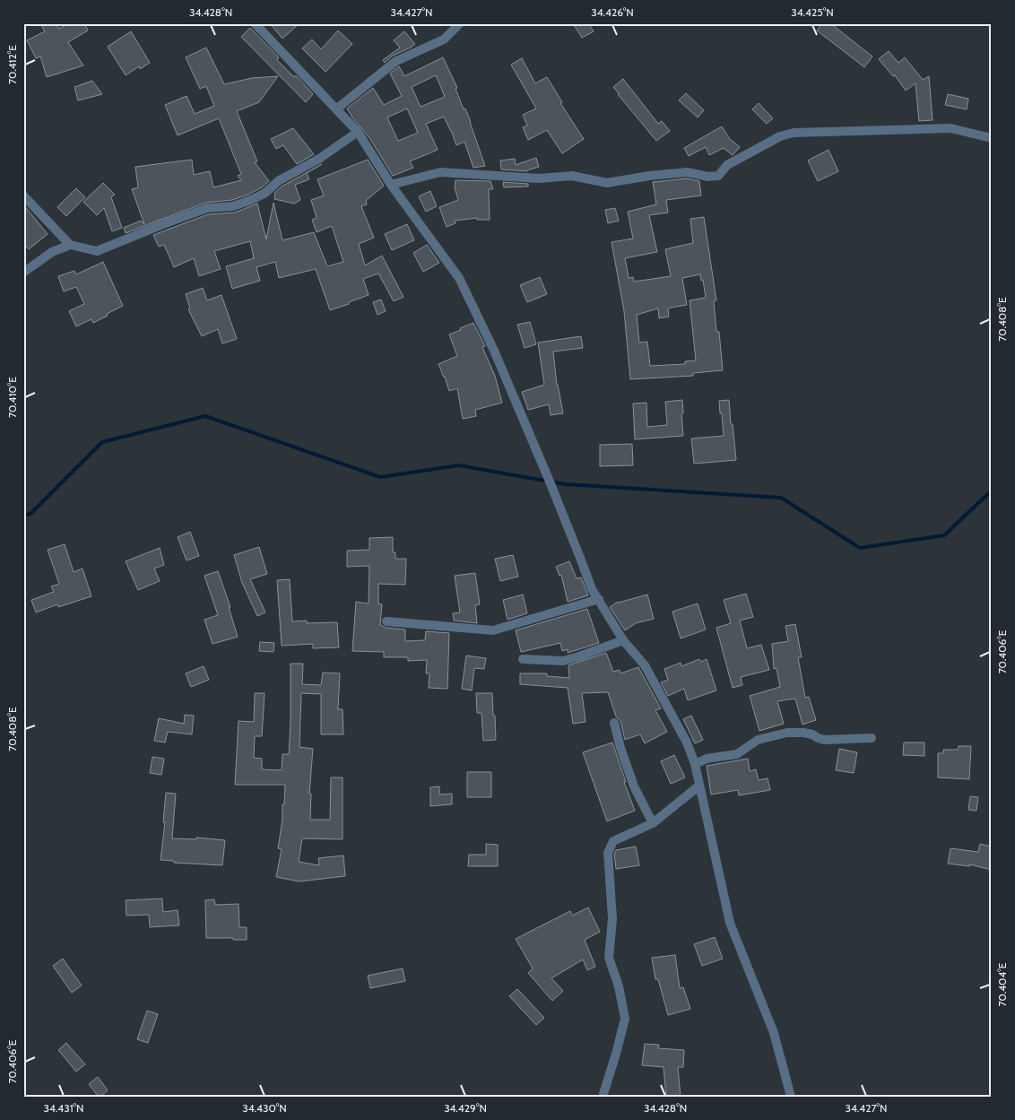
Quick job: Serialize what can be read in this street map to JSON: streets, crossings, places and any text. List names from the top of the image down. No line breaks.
{"coordinates":["34.428°N","34.427°N","34.426°N","34.425°N","70.412°E","70.408°E","70.410°E","70.406°E","70.404°E","34.431°N","34.430°N","34.429°N"]}
